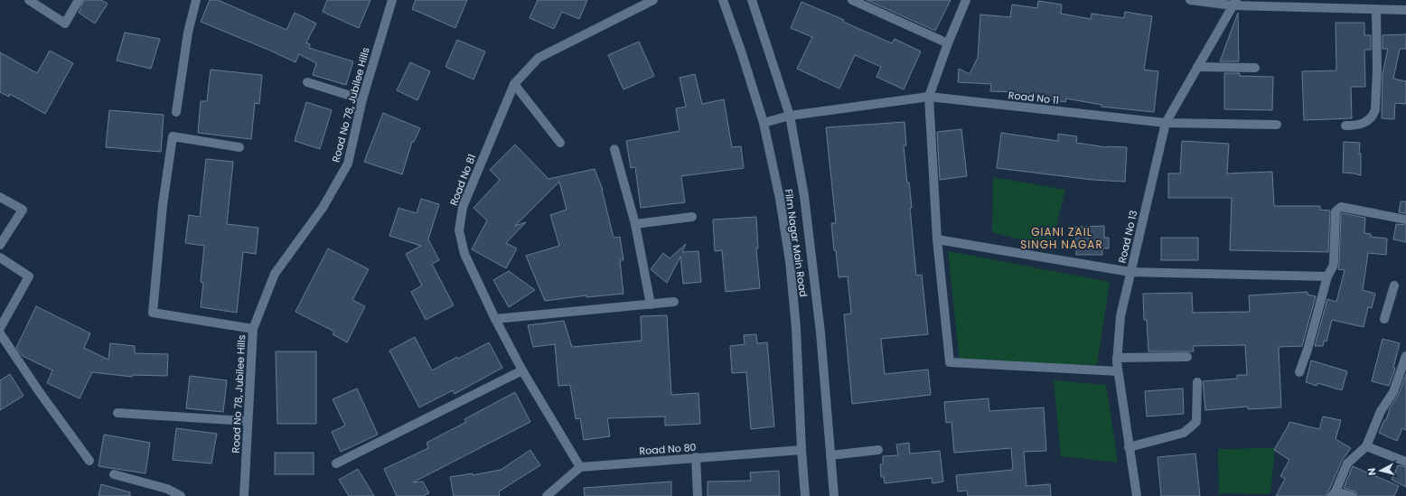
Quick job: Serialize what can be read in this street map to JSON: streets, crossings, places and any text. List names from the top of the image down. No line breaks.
{"streets":{"street":["Road No 11","Road No 78, Jubilee Hills","Road No 81","Road No 13","Film Nagar Main Road","Road No 80"]},"crossings":[["Road No 11","Road No 13"],["Road No 11","Film Nagar Main Road"],["Road No 81","Road No 80"],["Film Nagar Main Road","Road No 80"]],"districts":["GIANI ZAIL SINGH NAGAR"],"north":"left"}
